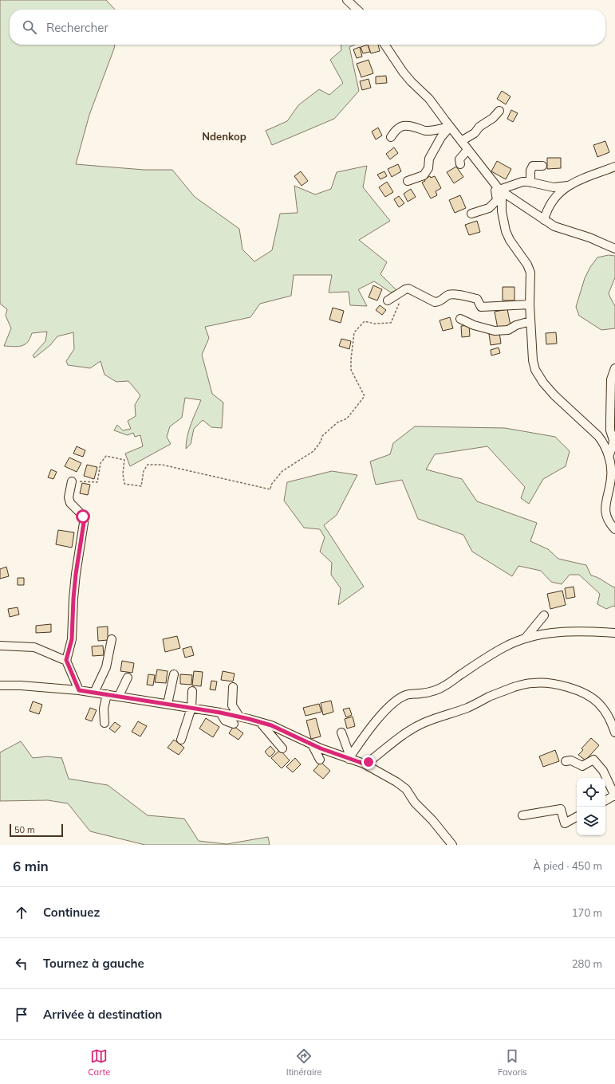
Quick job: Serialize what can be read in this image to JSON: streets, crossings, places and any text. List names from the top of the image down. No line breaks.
{"districts":["Ndenkop"],"scale_bar":"50 m","page":{"search":"Rechercher","scale":"50 m","heading":["6 min","À pied · 450 m"],"list":[["Continuez","170 m"],["Tournez à gauche","280 m"],"Arrivée à destination"],"nav":["Carte","Itinéraire","Favoris"]}}
